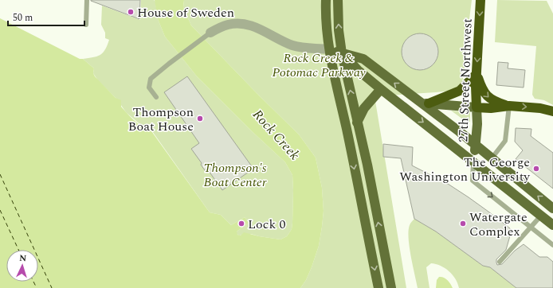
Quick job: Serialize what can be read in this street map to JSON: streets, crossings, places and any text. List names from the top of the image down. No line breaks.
{"streets":{"highway":["27th Street Northwest"]},"one_way":["27th Street Northwest"],"water":["Rock Creek"],"parks":["Rock Creek & Potomac Parkway","Thompson's Boat Center"],"places":["House of Sweden","Thompson Boat House","The George Washington University","Lock 0","Watergate Complex"],"scale_bar":"50 m","north":"top"}
